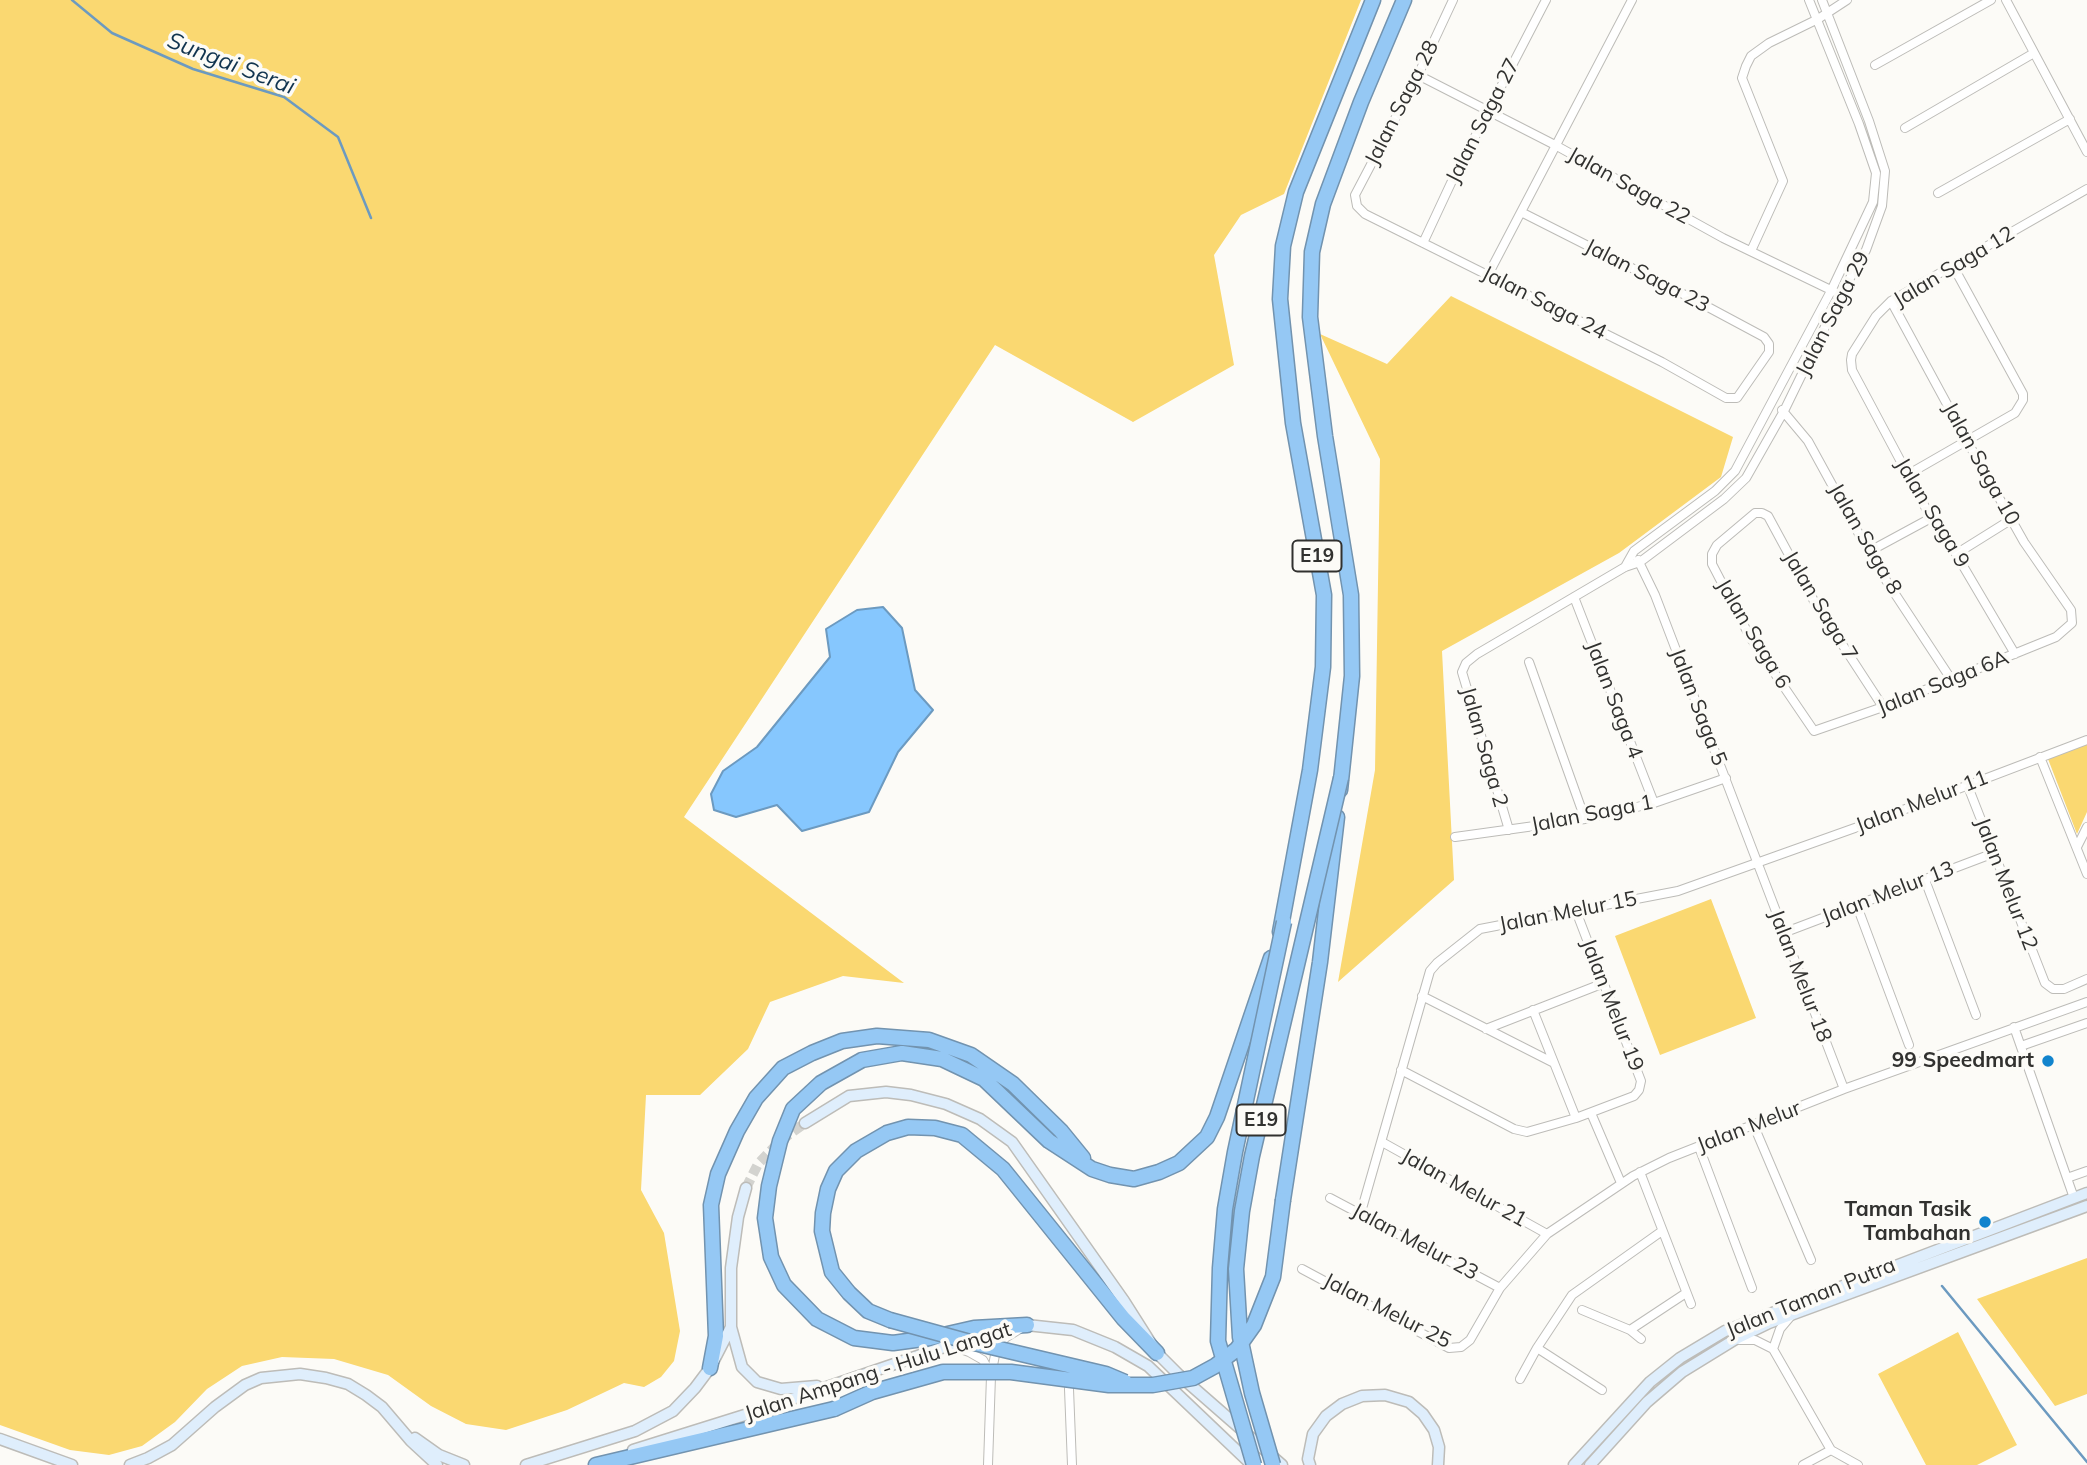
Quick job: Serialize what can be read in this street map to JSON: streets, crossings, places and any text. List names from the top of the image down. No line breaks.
{"streets":{"highway":["E19"],"street":["Jalan Saga 28","Jalan Saga 27","Jalan Saga 22","Jalan Saga 12","Jalan Saga 23","Jalan Saga 24","Jalan Saga 29","Jalan Saga 10","Jalan Saga 9","Jalan Saga 8","Jalan Saga 7","Jalan Saga 6","Jalan Saga 6A","Jalan Saga 4","Jalan Saga 5","Jalan Saga 2","Jalan Melur 11","Jalan Saga 1","Jalan Melur 12","Jalan Melur 13","Jalan Melur 15","Jalan Melur 18","Jalan Melur 19","Jalan Melur","Jalan Melur 21","Jalan Melur 23","Jalan Taman Putra","Jalan Melur 25","Jalan Ampang - Hulu Langat"]},"crossings":[["Jalan Saga 28","Jalan Saga 22"],["Jalan Saga 28","Jalan Saga 24"],["Jalan Saga 27","Jalan Saga 22"],["Jalan Saga 27","Jalan Saga 24"],["Jalan Saga 22","Jalan Saga 29"],["Jalan Saga 12","Jalan Saga 10"],["Jalan Saga 12","Jalan Saga 9"],["Jalan Saga 23","Jalan Saga 24"],["Jalan Saga 29","Jalan Saga 8"],["Jalan Saga 29","Jalan Saga 4"],["Jalan Saga 29","Jalan Saga 5"],["Jalan Saga 29","Jalan Saga 2"],["Jalan Saga 10","Jalan Saga 6A"],["Jalan Saga 9","Jalan Saga 6A"],["Jalan Saga 8","Jalan Saga 6A"],["E19","Jalan Ampang - Hulu Langat"],["Jalan Saga 7","Jalan Saga 6"],["Jalan Saga 7","Jalan Saga 6A"],["Jalan Saga 6","Jalan Saga 6A"],["Jalan Saga 4","Jalan Saga 1"],["Jalan Saga 5","Jalan Melur 11"],["Jalan Saga 5","Jalan Saga 1"],["Jalan Saga 5","Jalan Melur 15"],["Jalan Saga 5","Jalan Melur 18"],["Jalan Saga 2","Jalan Saga 1"],["Jalan Melur 11","Jalan Melur 12"],["Jalan Melur 11","Jalan Melur 15"],["Jalan Melur 11","Jalan Melur 18"],["Jalan Melur 12","Jalan Melur 13"],["Jalan Melur 13","Jalan Melur 18"],["Jalan Melur 15","Jalan Melur 18"],["Jalan Melur 15","Jalan Melur 19"],["Jalan Melur 15","Jalan Melur 21"],["Jalan Melur 15","Jalan Melur 23"],["Jalan Melur 18","Jalan Melur"],["Jalan Melur","Jalan Melur 21"],["Jalan Melur","Jalan Melur 23"],["Jalan Melur","Jalan Melur 25"]],"water":["Sungai Serai"],"places":["99 Speedmart","Taman Tasik Tambahan"]}
